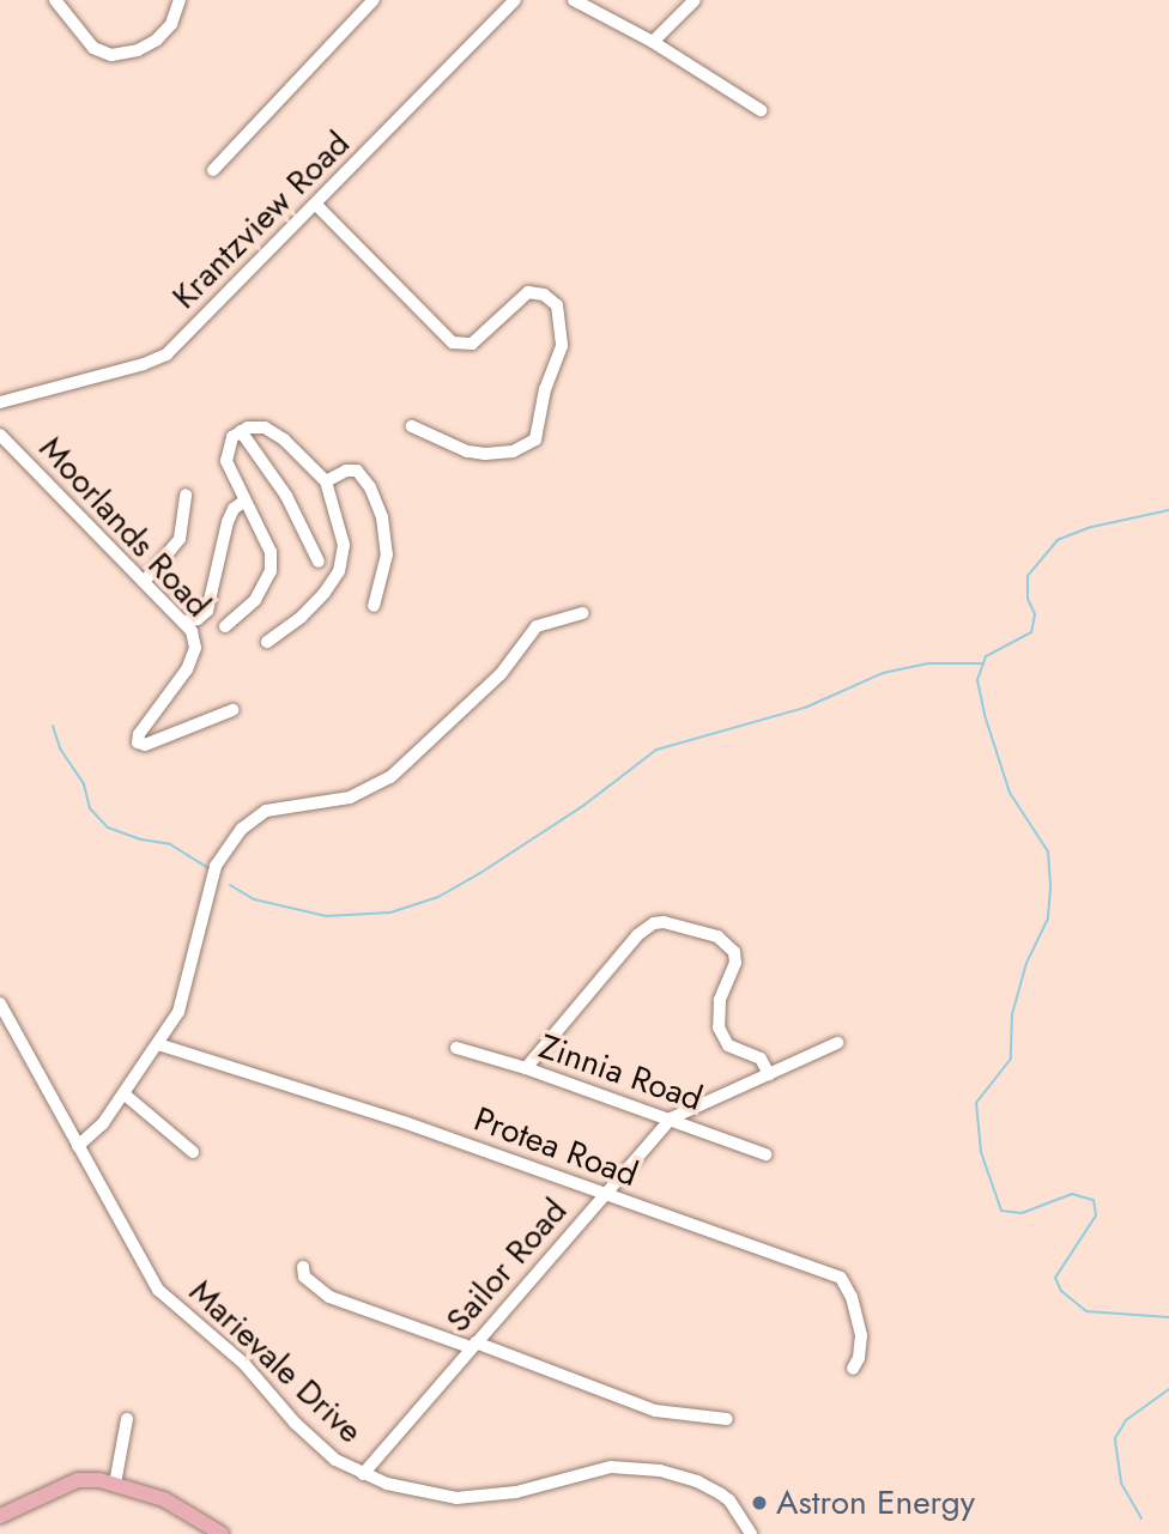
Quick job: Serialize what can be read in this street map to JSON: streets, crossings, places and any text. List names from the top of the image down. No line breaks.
{"streets":{"street":["Krantzview Road","Moorlands Road","Zinnia Road","Protea Road","Sailor Road","Marievale Drive"]},"crossings":[["Zinnia Road","Sailor Road"],["Protea Road","Sailor Road"],["Sailor Road","Marievale Drive"]],"places":["Astron Energy"]}
